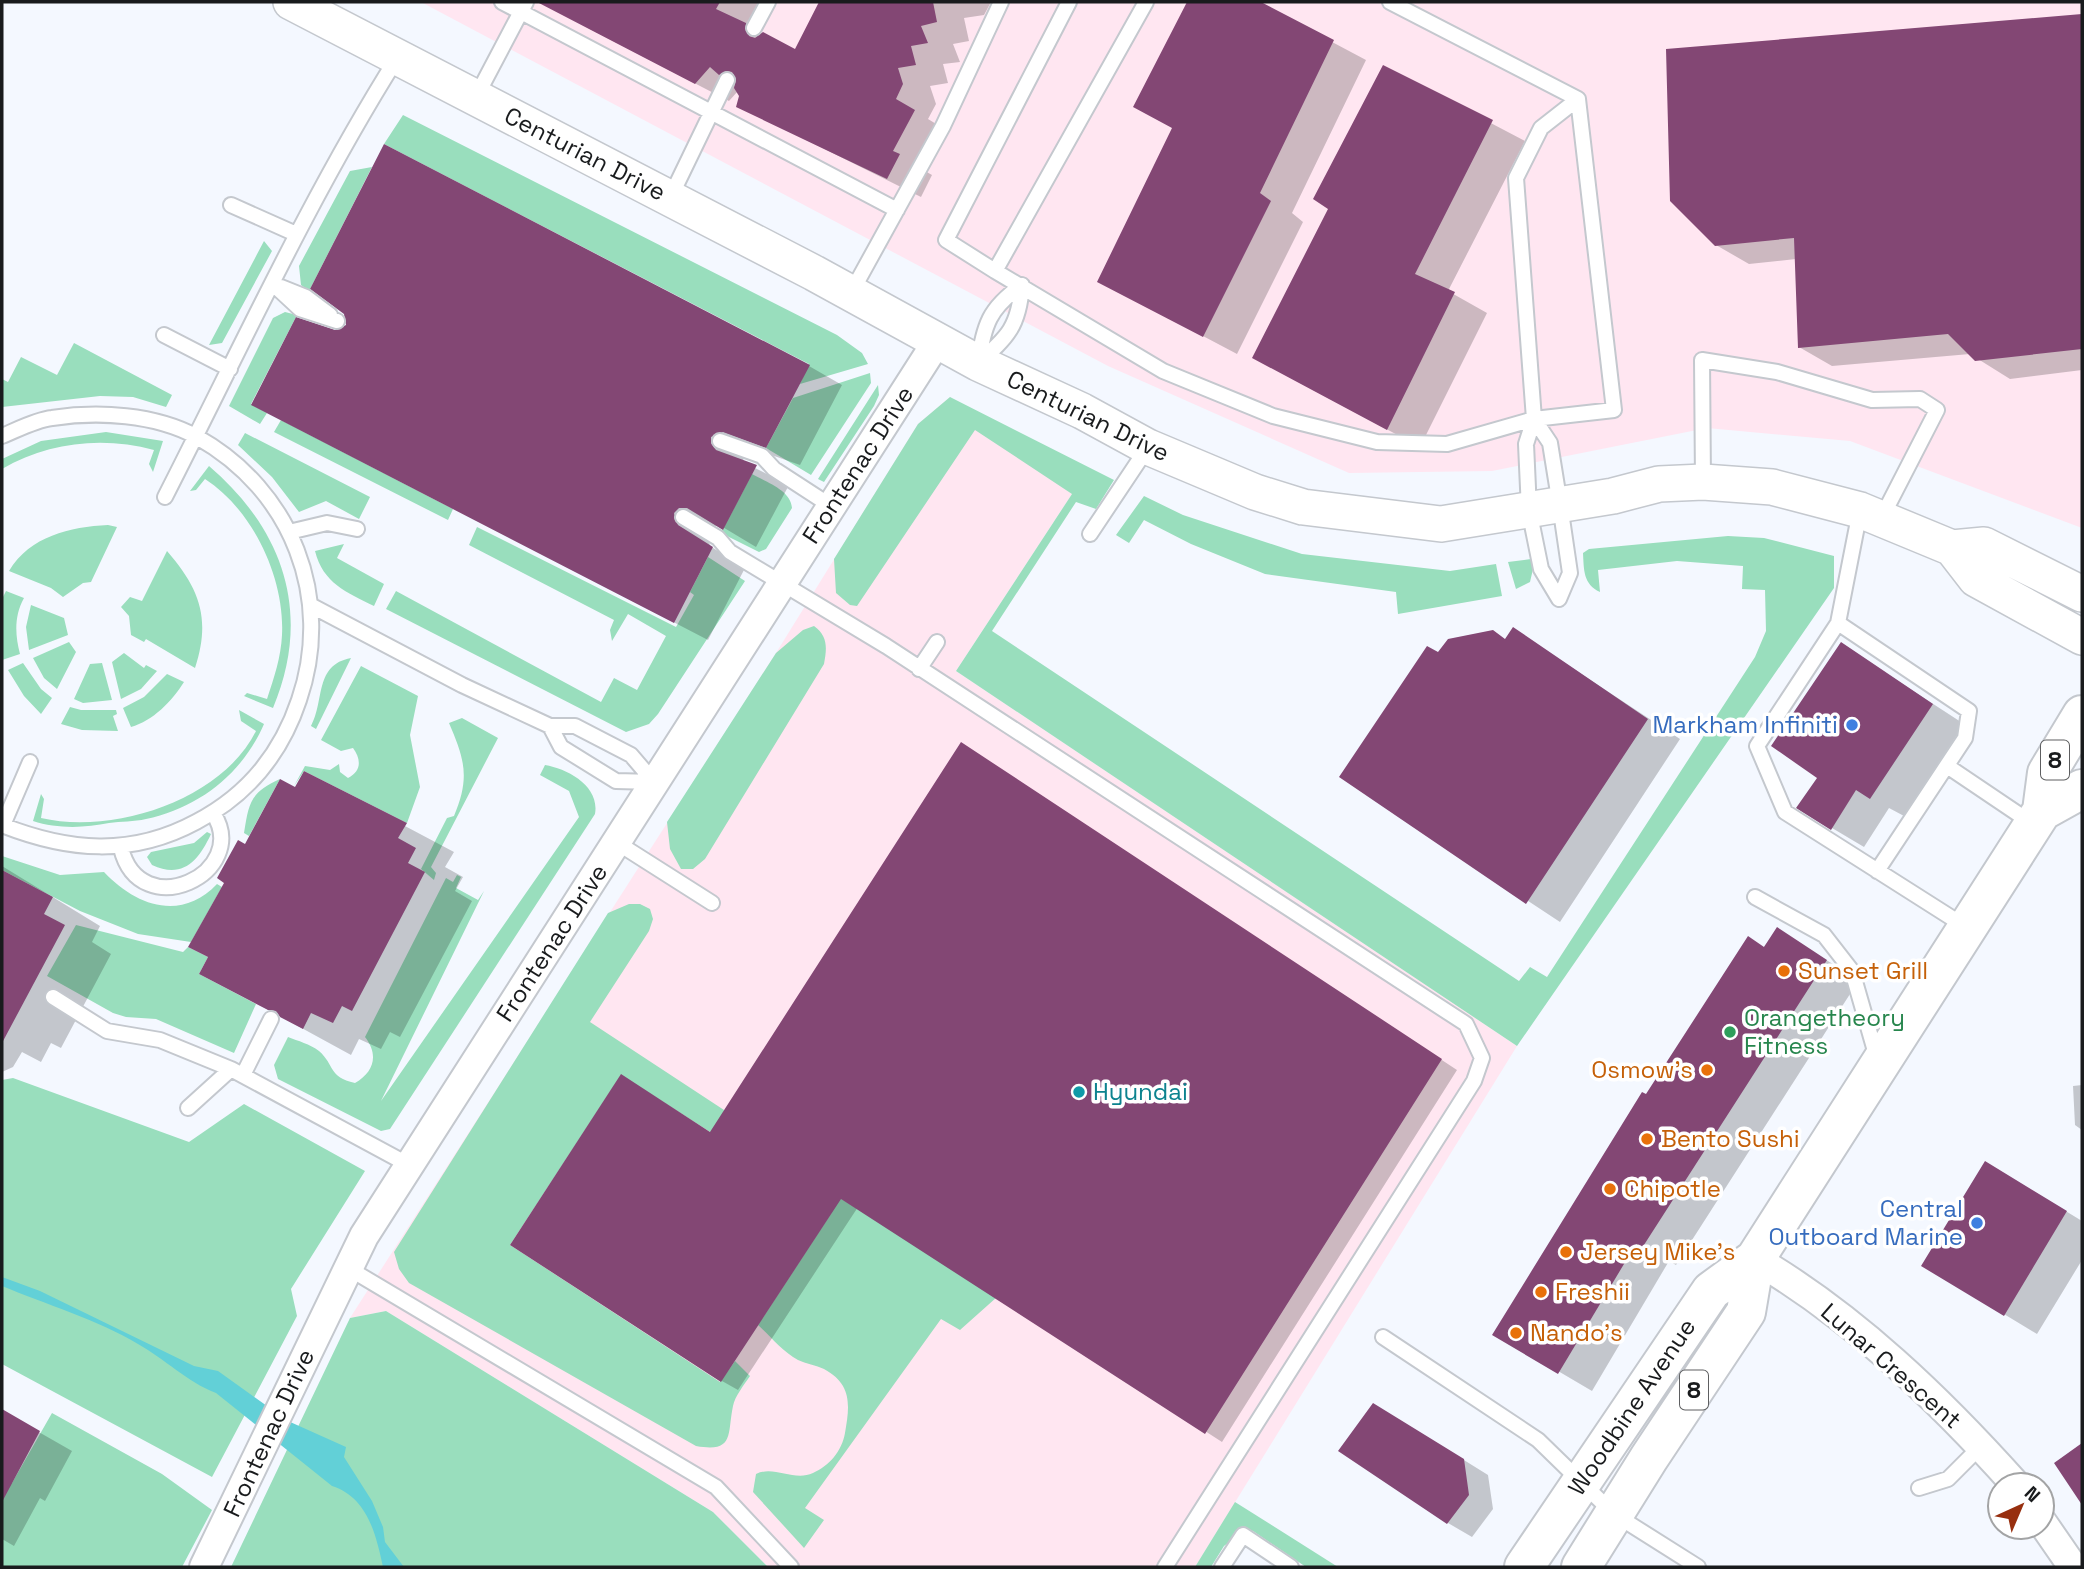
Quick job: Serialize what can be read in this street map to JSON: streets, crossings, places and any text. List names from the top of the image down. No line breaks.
{"streets":{"main road":["8","Woodbine Avenue"],"street":["Centurian Drive","Frontenac Drive","Lunar Crescent"]},"crossings":[["Centurian Drive","Frontenac Drive"],["Lunar Crescent","Woodbine Avenue"]],"places":["Markham Infiniti","Sunset Grill","Orangetheory Fitness","Osmow's","Hyundai","Bento Sushi","Chipotle","Central Outboard Marine","Jersey Mike's","Freshii","Nando's"],"north":"top right"}
